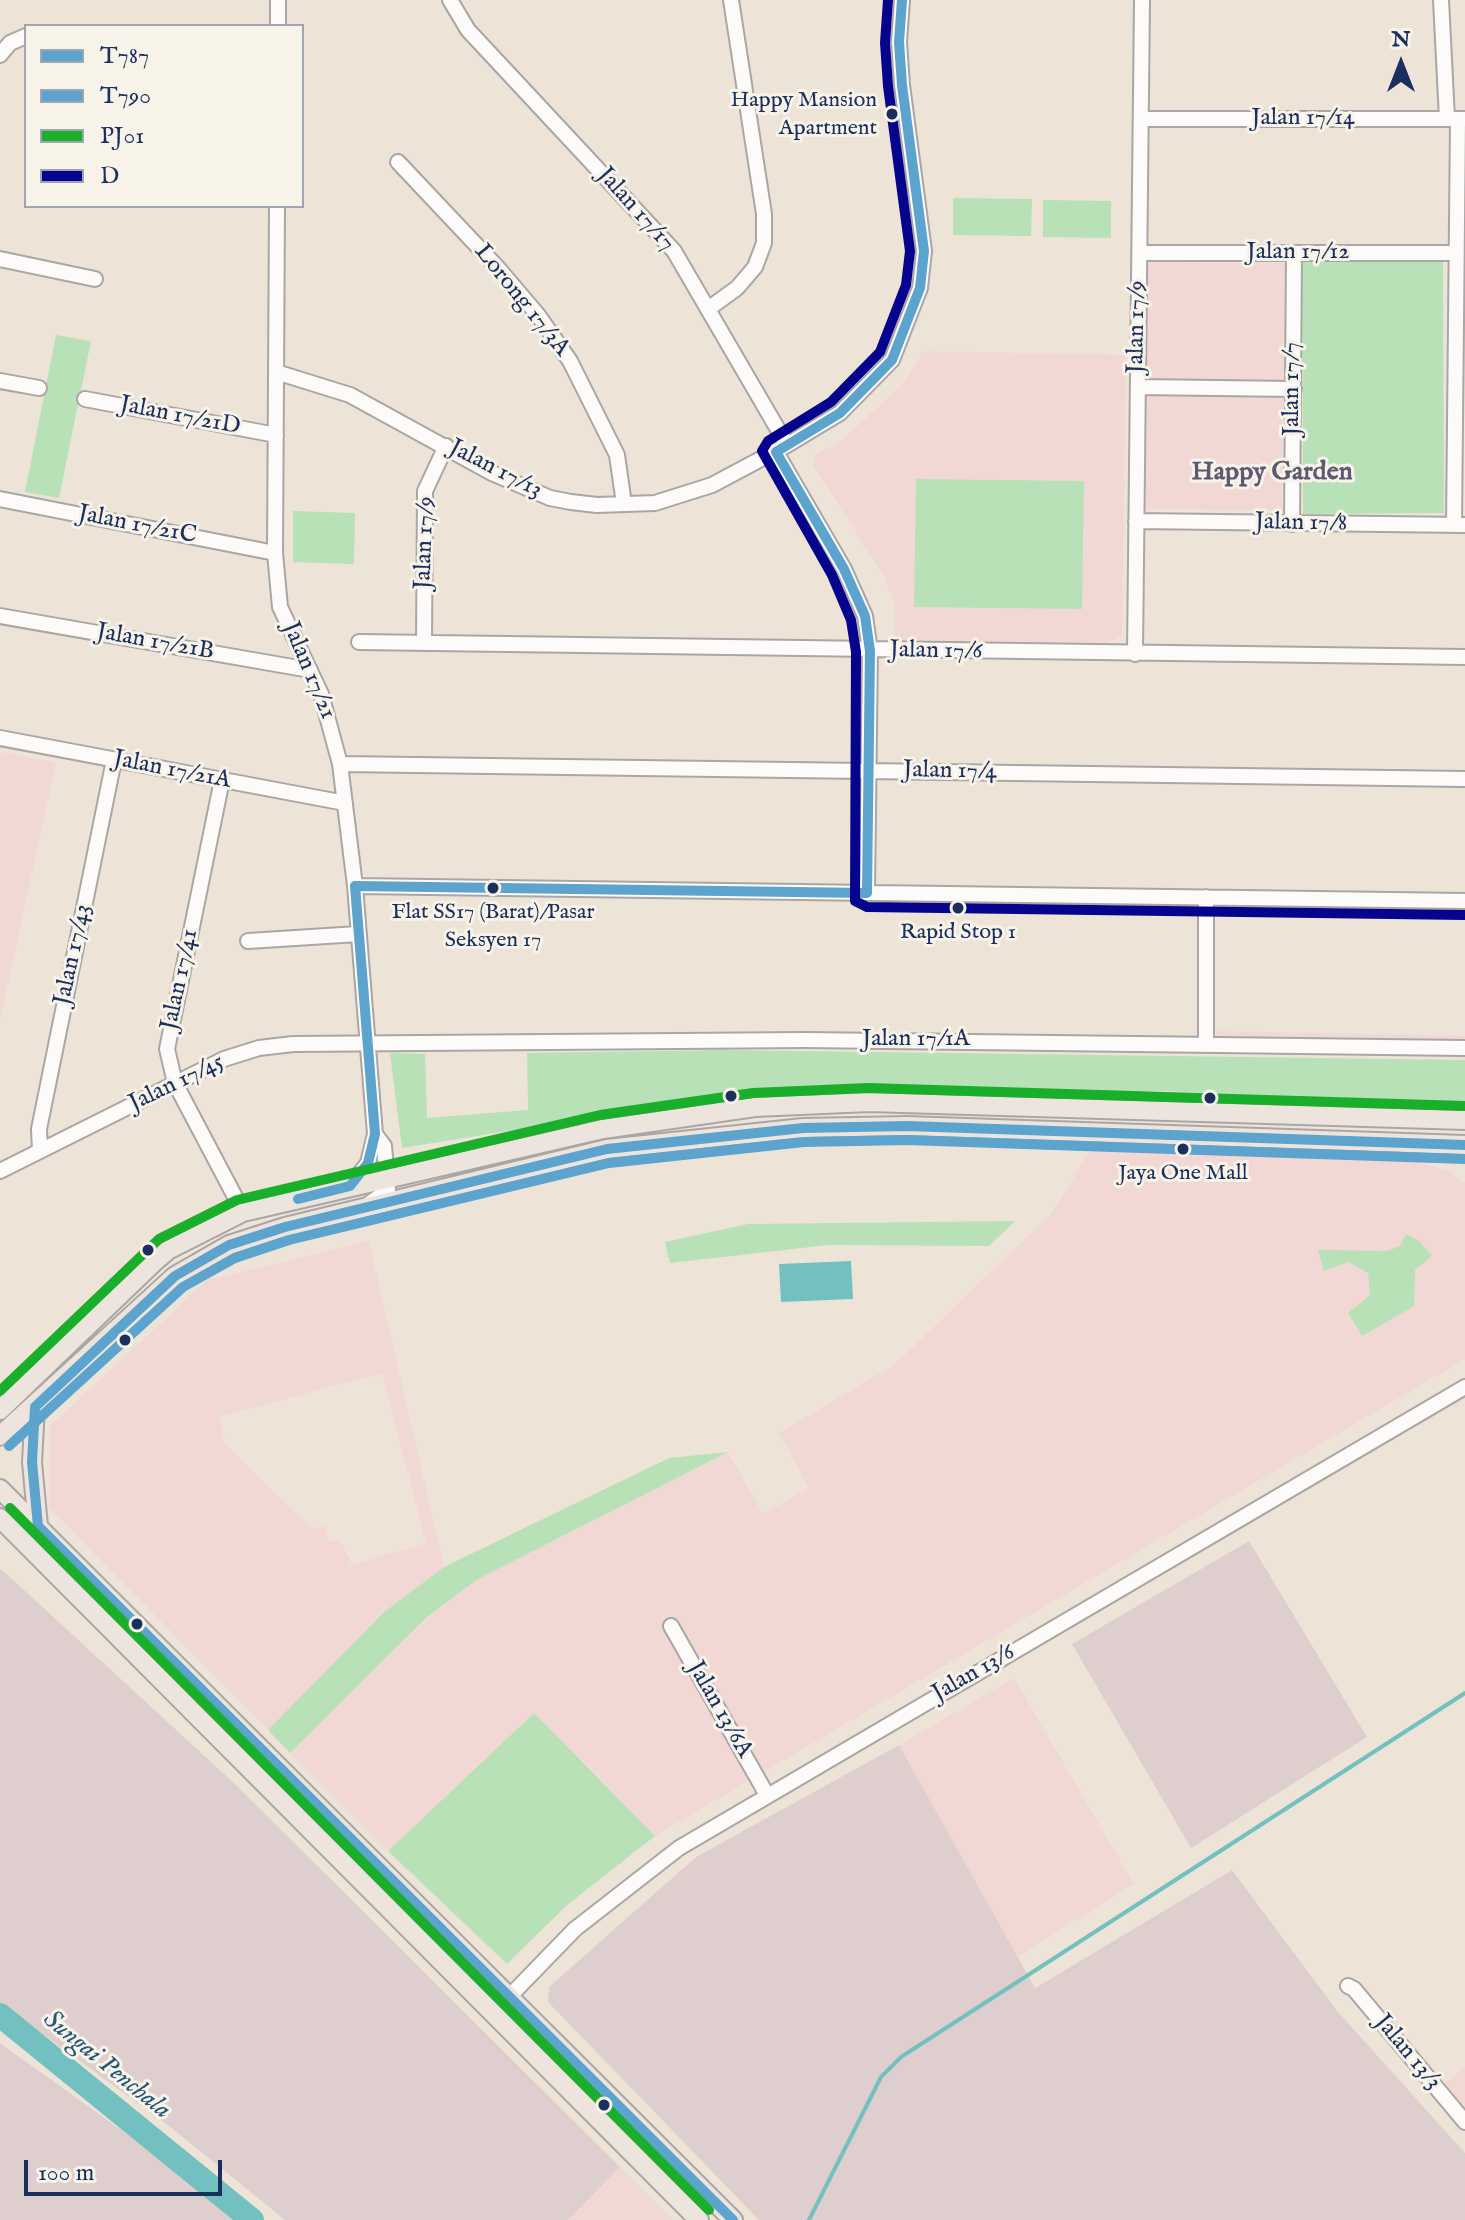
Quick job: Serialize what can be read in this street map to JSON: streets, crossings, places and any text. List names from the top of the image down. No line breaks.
{"streets":{"street":["Jalan 17/14","Jalan 17/17","Jalan 17/12","Lorong 17/3A","Jalan 17/9","Jalan 17/7","Jalan 17/21D","Jalan 17/13","Jalan 17/8","Jalan 17/21C","Jalan 17/21B","Jalan 17/6","Jalan 17/21","Jalan 17/21A","Jalan 17/4","Jalan 17/43","Jalan 17/41","Jalan 17/1A","Jalan 17/45","Jalan 13/6","Jalan 13/6A","Jalan 13/3"]},"crossings":[["Jalan 17/14","Jalan 17/9"],["Jalan 17/17","Jalan 17/13"],["Jalan 17/17","Jalan 17/6"],["Jalan 17/17","Jalan 17/4"],["Jalan 17/12","Jalan 17/9"],["Jalan 17/12","Jalan 17/7"],["Lorong 17/3A","Jalan 17/13"],["Jalan 17/9","Jalan 17/13"],["Jalan 17/9","Jalan 17/8"],["Jalan 17/9","Jalan 17/6"],["Jalan 17/7","Jalan 17/8"],["Jalan 17/21D","Jalan 17/21"],["Jalan 17/13","Jalan 17/21"],["Jalan 17/21C","Jalan 17/21"],["Jalan 17/21B","Jalan 17/21"],["Jalan 17/21","Jalan 17/21A"],["Jalan 17/21","Jalan 17/4"],["Jalan 17/21","Jalan 17/1A"],["Jalan 17/21","Jalan 17/45"],["Jalan 17/21A","Jalan 17/43"],["Jalan 17/21A","Jalan 17/41"],["Jalan 17/43","Jalan 17/45"],["Jalan 17/41","Jalan 17/45"],["Jalan 17/1A","Jalan 17/45"],["Jalan 13/6","Jalan 13/6A"]],"districts":["Happy Garden"],"water":["Sungai Penchala"],"places":["Happy Mansion Apartment","Flat SS17 (Barat)/Pasar Seksyen 17","Rapid Stop 1","Jaya One Mall"],"lines":["transit line T787","transit line D","transit line PJ01","transit line T790"],"legend":["T787","T790","PJ01","D"],"scale_bar":"100 m","north":"top"}
